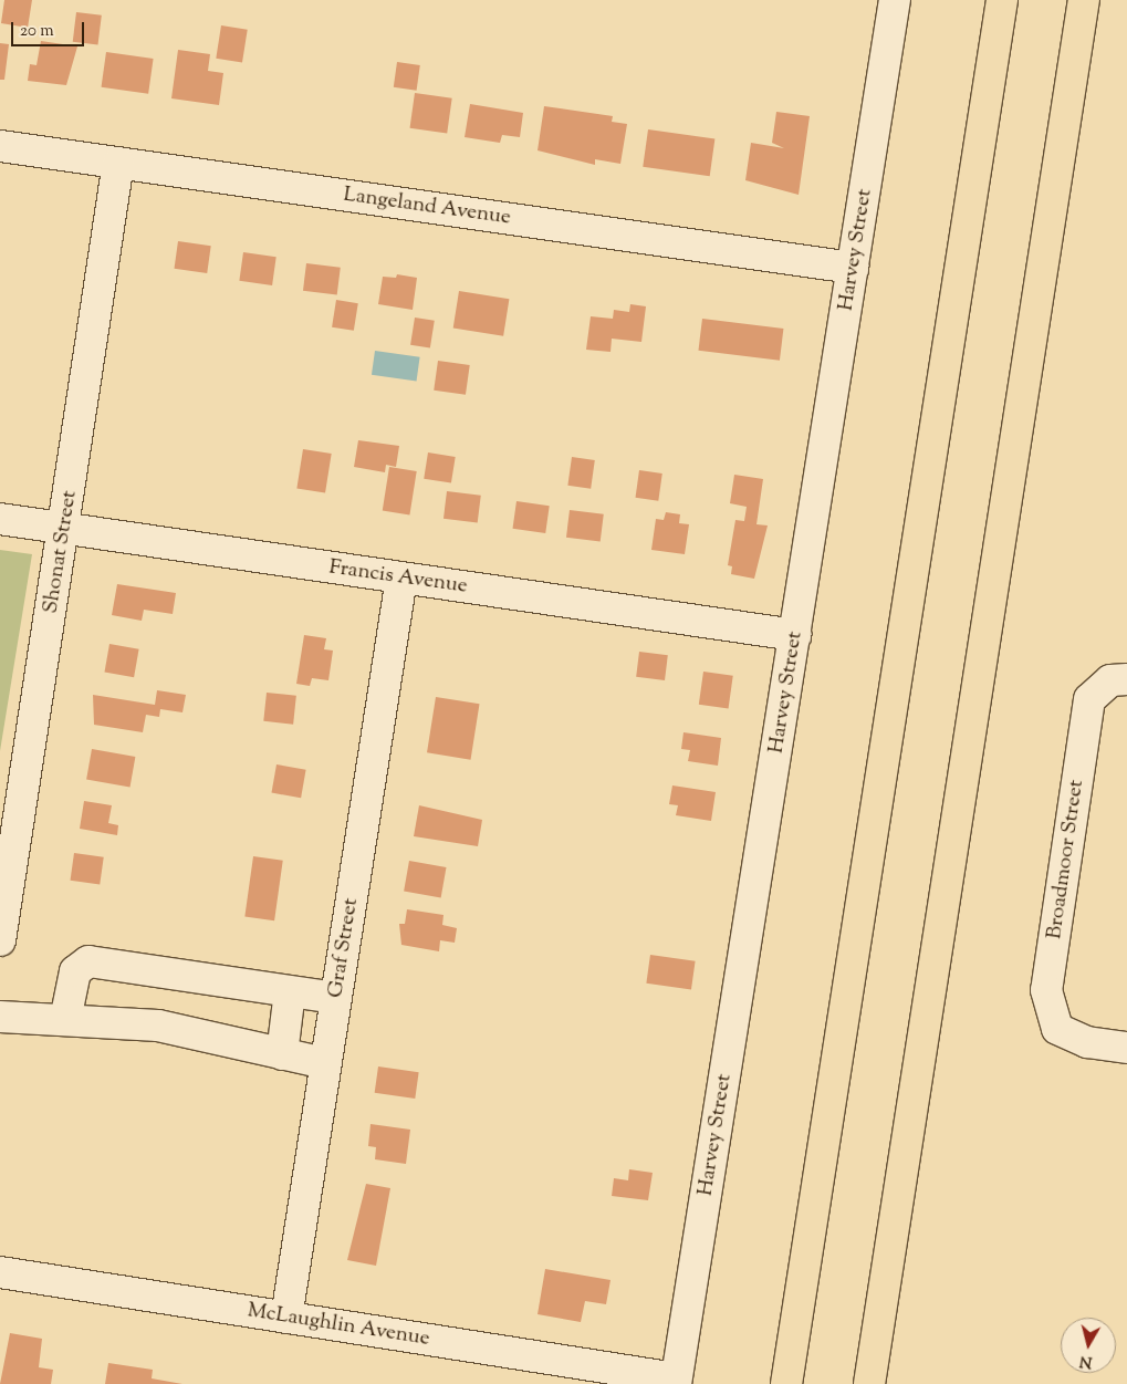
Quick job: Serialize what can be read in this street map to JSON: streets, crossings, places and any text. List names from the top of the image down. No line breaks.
{"streets":{"street":["Langeland Avenue","Harvey Street","Shonat Street","Francis Avenue","Broadmoor Street","Graf Street","McLaughlin Avenue"]},"crossings":[["Langeland Avenue","Harvey Street"],["Langeland Avenue","Shonat Street"],["Harvey Street","Francis Avenue"],["Harvey Street","McLaughlin Avenue"],["Shonat Street","Francis Avenue"],["Francis Avenue","Graf Street"],["Graf Street","McLaughlin Avenue"]],"scale_bar":"20 m","north":"bottom"}
